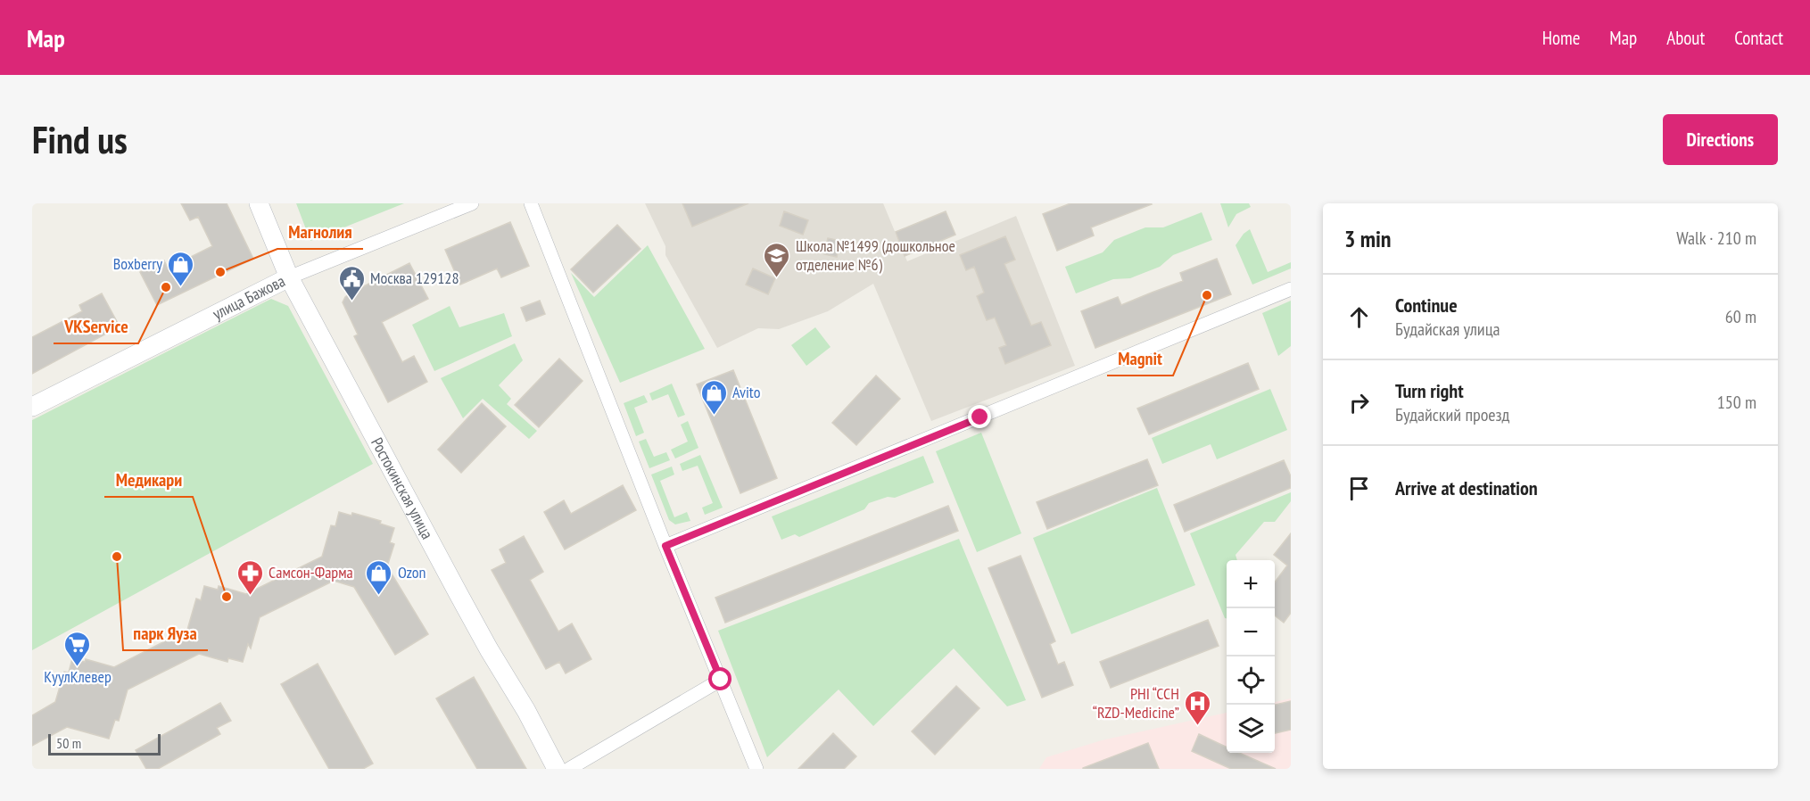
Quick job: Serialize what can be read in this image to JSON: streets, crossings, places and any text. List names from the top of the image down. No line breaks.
{"streets":{"street":["улица Бажова","Ростокинская улица"]},"crossings":[["улица Бажова","Ростокинская улица"]],"places":{"other":["Магнолия","VKService","Magnit","парк Яуза","Медикари"],"school or university":["Школа №1499 (дошкольное отделение №6)"],"shop":["Boxberry","Avito","Ozon"],"public building":["Москва 129128"],"pharmacy":["Самсон-Фарма"],"supermarket":["КуулКлевер"],"hospital":["PHI “CCH “RZD-Medicine”"]},"scale_bar":"50 m","page":{"header":"Map","nav":["Home","Map","About","Contact"],"buttons":"Directions","title":"Find us","heading":["3 min","Walk · 210 m"],"list":[["Continue","Будайская улица","60 m"],["Turn right","Будайский проезд","150 m"],"Arrive at destination"],"map_buttons":["+","−"],"scale":"50 m"}}
